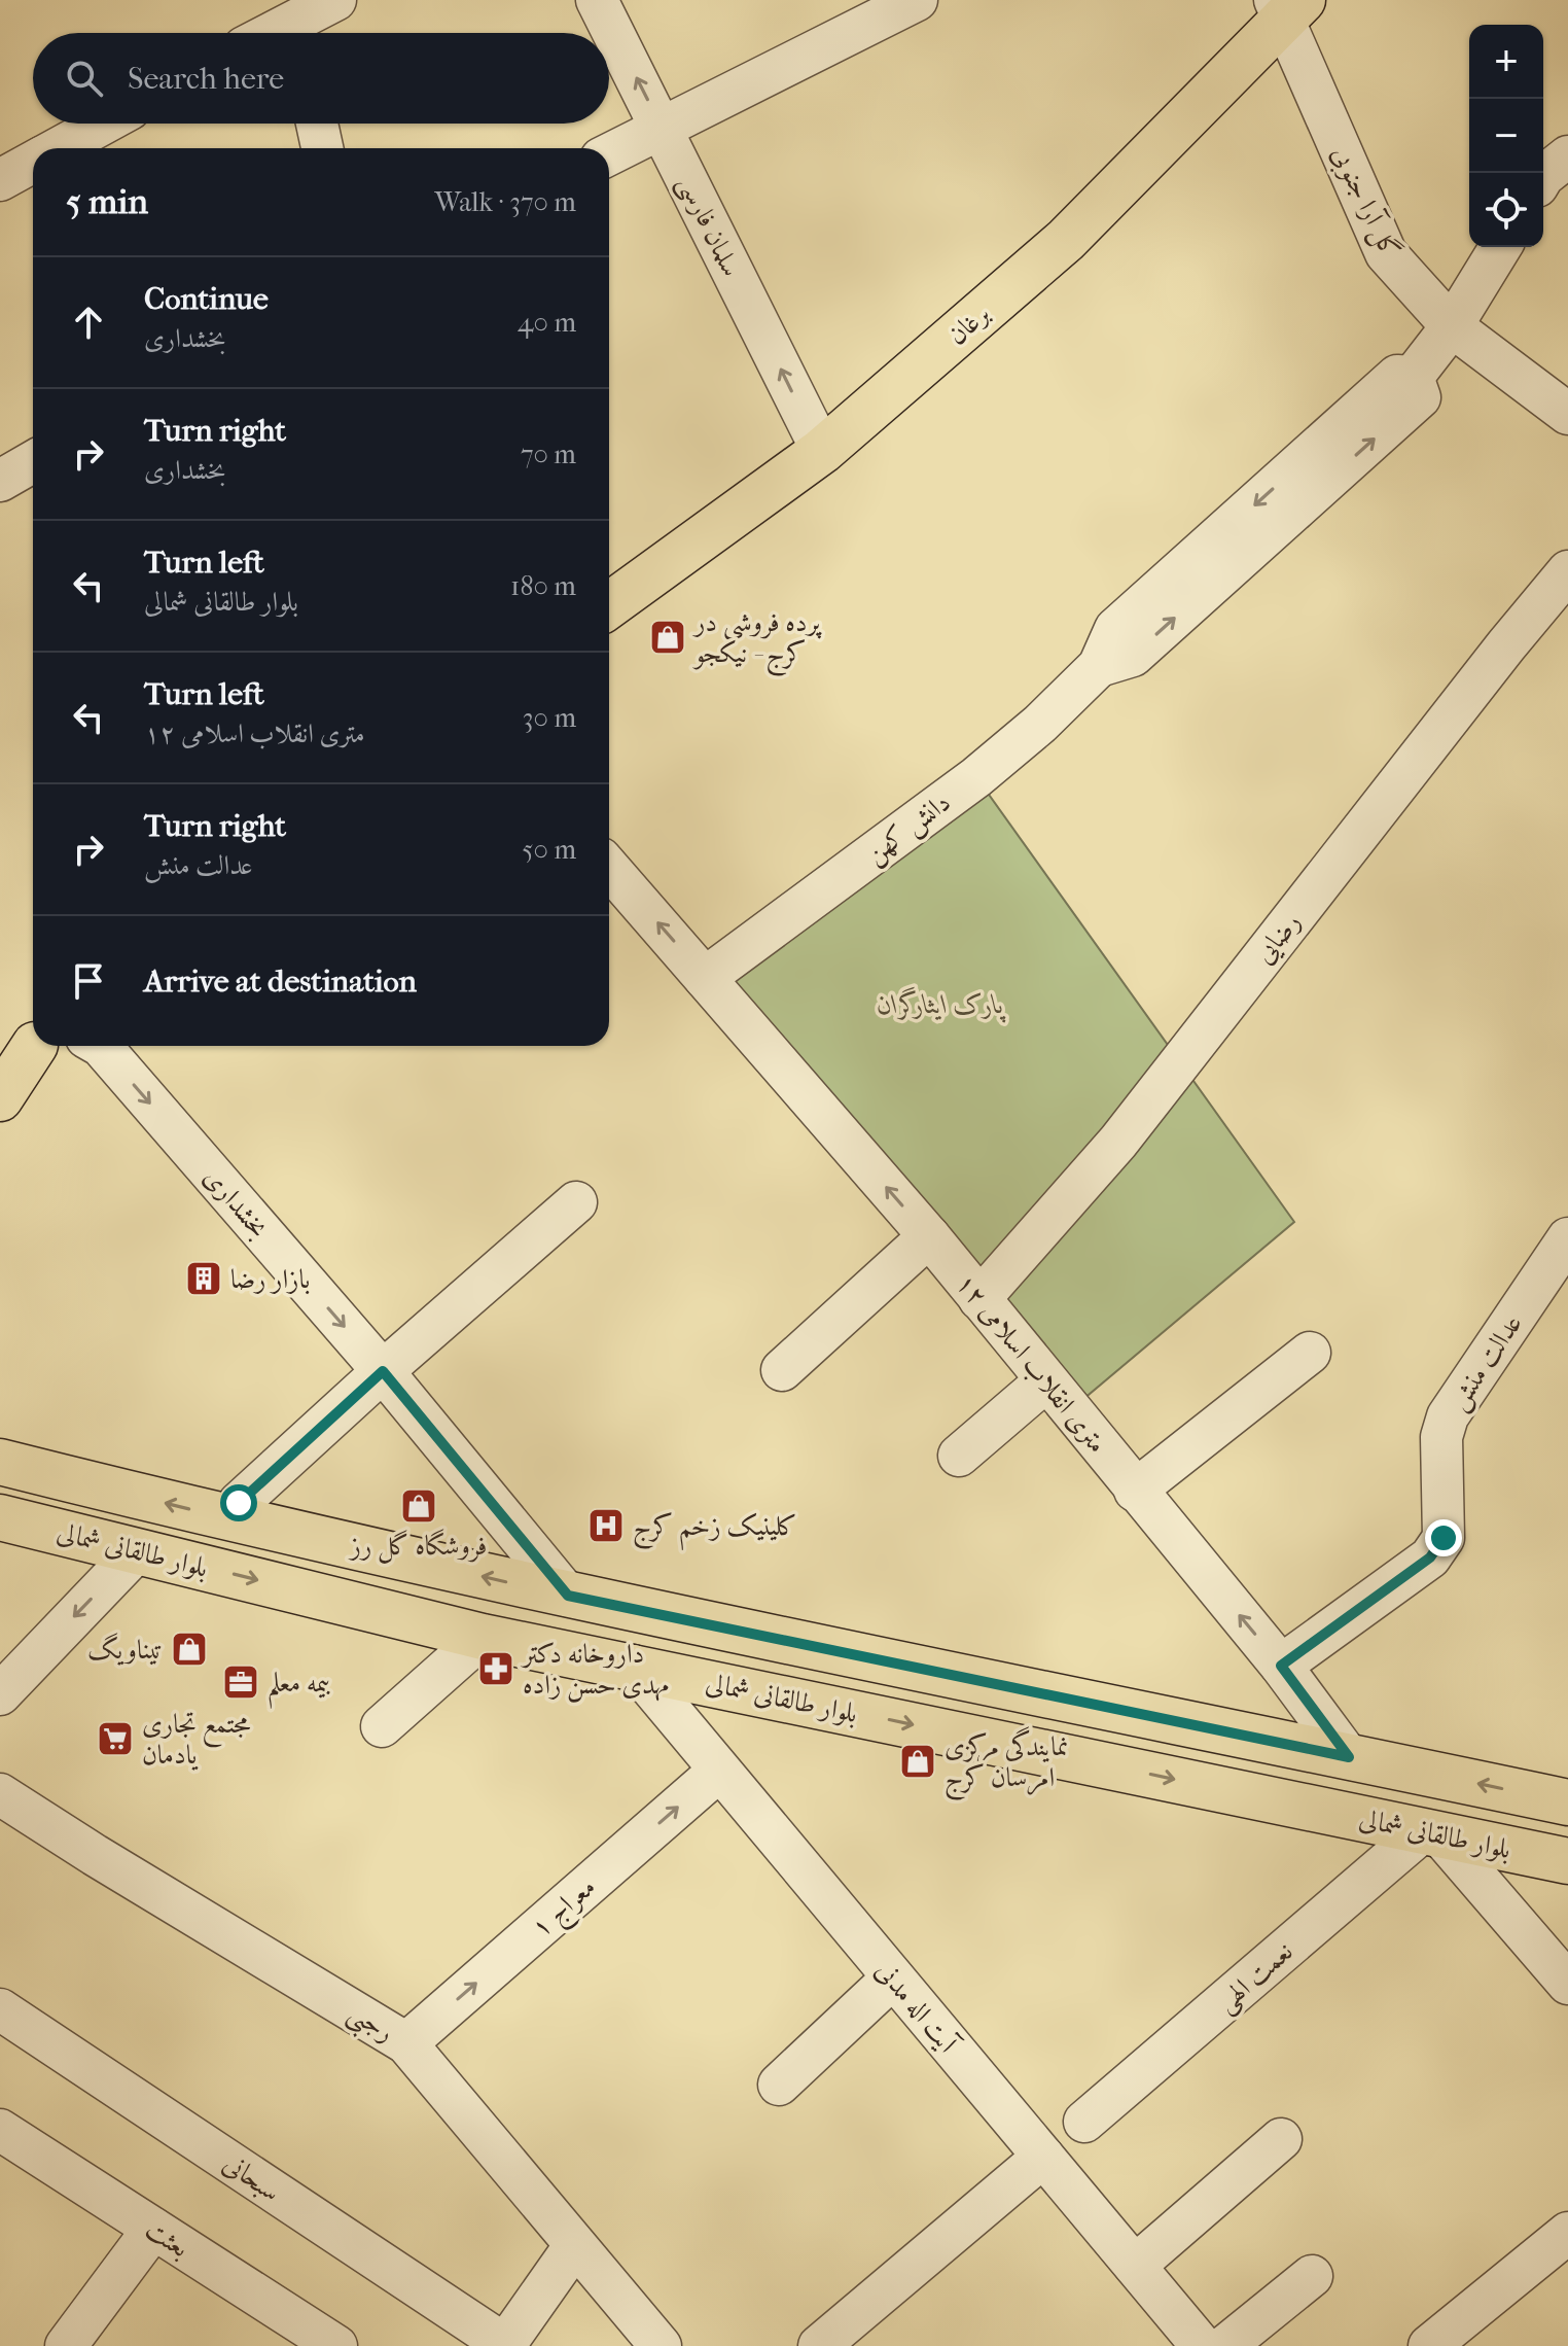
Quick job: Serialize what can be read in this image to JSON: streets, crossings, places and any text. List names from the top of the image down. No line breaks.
{"streets":{"main road":["برغان","بلوار طالقانی شمالی"],"street":["گل آرا جنوبی","سلمان فارسی","دانش کهن","رضایی","بخشداری","عدالت منش","۱۲ متری انقلاب اسلامی","معراج ۱","نعمت الهی","آیت اله مدنی","رجبی","سبحانی","بعثت"]},"crossings":[["گل آرا جنوبی","برغان"],["گل آرا جنوبی","دانش کهن"],["سلمان فارسی","برغان"],["دانش کهن","۱۲ متری انقلاب اسلامی"],["رضایی","۱۲ متری انقلاب اسلامی"],["بخشداری","بلوار طالقانی شمالی"],["عدالت منش","۱۲ متری انقلاب اسلامی"],["۱۲ متری انقلاب اسلامی","بلوار طالقانی شمالی"],["بلوار طالقانی شمالی","نعمت الهی"],["بلوار طالقانی شمالی","آیت اله مدنی"],["معراج ۱","آیت اله مدنی"],["معراج ۱","رجبی"]],"one_way":["سلمان فارسی","بخشداری","۱۲ متری انقلاب اسلامی"],"parks":["پارک ایثارگران"],"places":{"shop":["پرده فروشی در کرج - نیکجو","فروشگاه گل رز","تیناویگ","نمایندگی مرکزی امرسان کرج"],"building":["بازار رضا"],"hospital":["کلینیک زخم کرج"],"pharmacy":["داروخانه دکتر مهدی حسن زاده"],"office":["بیمه معلم"],"supermarket":["مجتمع تجاری یادمان"]},"page":{"map_buttons":["+","−"],"search":"Search here","heading":["5 min","Walk · 370 m"],"list":[["Continue","بخشداری","40 m"],["Turn right","بخشداری","70 m"],["Turn left","بلوار طالقانی شمالی","180 m"],["Turn left","۱۲ متری انقلاب اسلامی","30 m"],["Turn right","عدالت منش","50 m"],"Arrive at destination"]}}
